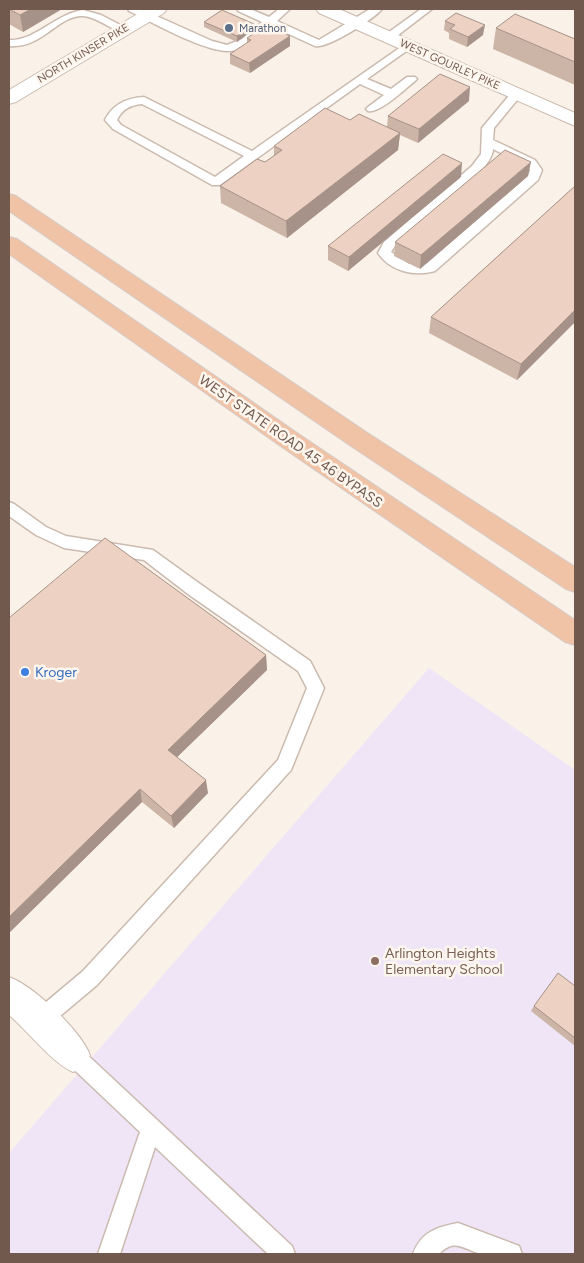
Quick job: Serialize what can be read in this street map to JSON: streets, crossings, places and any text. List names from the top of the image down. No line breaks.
{"streets":{"highway":["WEST STATE ROAD 45 46 BYPASS"],"street":["NORTH KINSER PIKE","WEST GOURLEY PIKE"]},"places":["Marathon","Kroger","Arlington Heights Elementary School"]}
